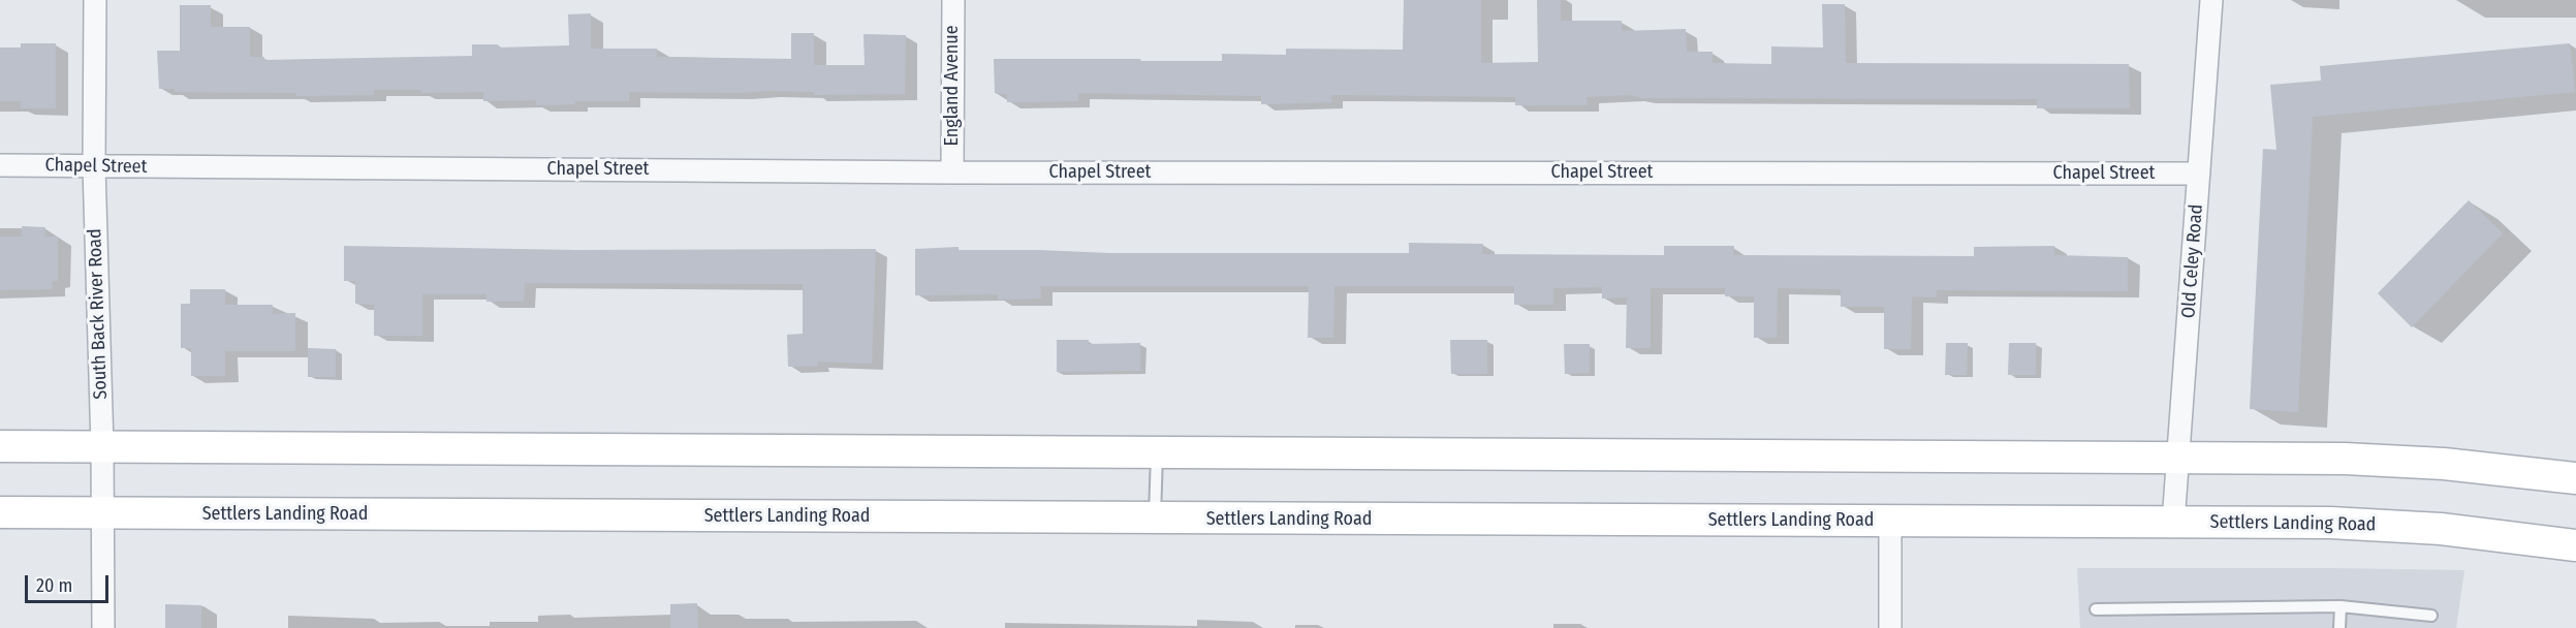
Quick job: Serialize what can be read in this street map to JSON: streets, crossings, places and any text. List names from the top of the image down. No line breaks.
{"streets":{"main road":["Settlers Landing Road"],"street":["England Avenue","Chapel Street","Old Celey Road","South Back River Road"]},"crossings":[["England Avenue","Chapel Street"],["Chapel Street","Old Celey Road"],["Chapel Street","South Back River Road"],["Old Celey Road","Settlers Landing Road"],["South Back River Road","Settlers Landing Road"]],"scale_bar":"20 m"}
